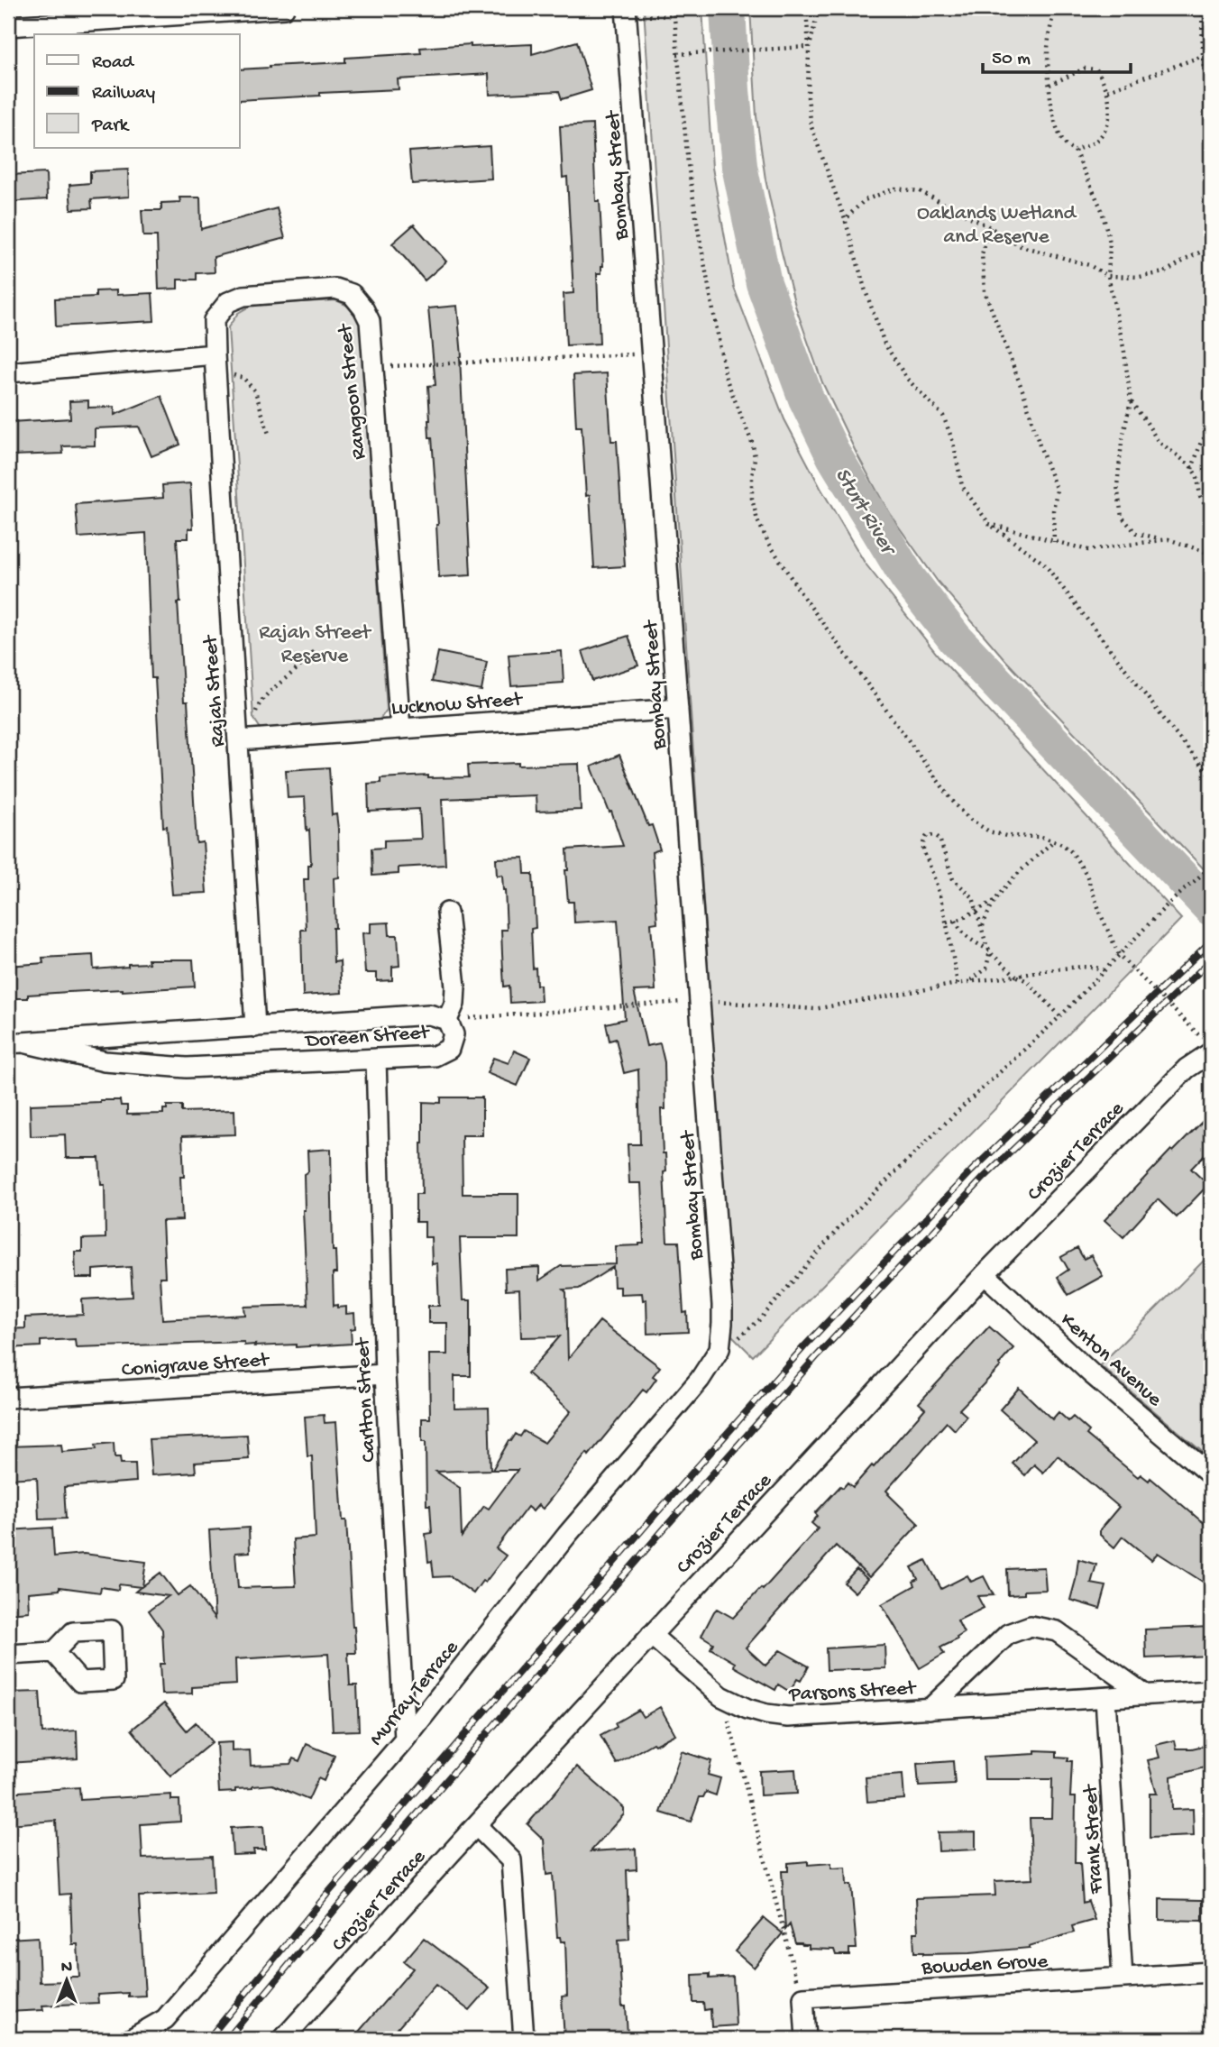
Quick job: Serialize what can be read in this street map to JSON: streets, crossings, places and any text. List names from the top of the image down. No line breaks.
{"streets":{"street":["Bombay Street","Rangoon Street","Rajah Street","Lucknow Street","Doreen Street","Crozier Terrace","Kenton Avenue","Conigrave Street","Carlton Street","Parsons Street","Murray Terrace","Frank Street","Bowden Grove"]},"crossings":[["Bombay Street","Lucknow Street"],["Bombay Street","Murray Terrace"],["Rangoon Street","Rajah Street"],["Rangoon Street","Lucknow Street"],["Rajah Street","Lucknow Street"],["Rajah Street","Doreen Street"],["Doreen Street","Carlton Street"],["Crozier Terrace","Kenton Avenue"],["Crozier Terrace","Parsons Street"],["Conigrave Street","Carlton Street"],["Carlton Street","Murray Terrace"],["Parsons Street","Frank Street"],["Frank Street","Bowden Grove"]],"water":["Sturt River"],"parks":["Oaklands Wetland and Reserve","Rajah Street Reserve"],"legend":["Road","Railway","Park"],"scale_bar":"50 m","north":"top"}
